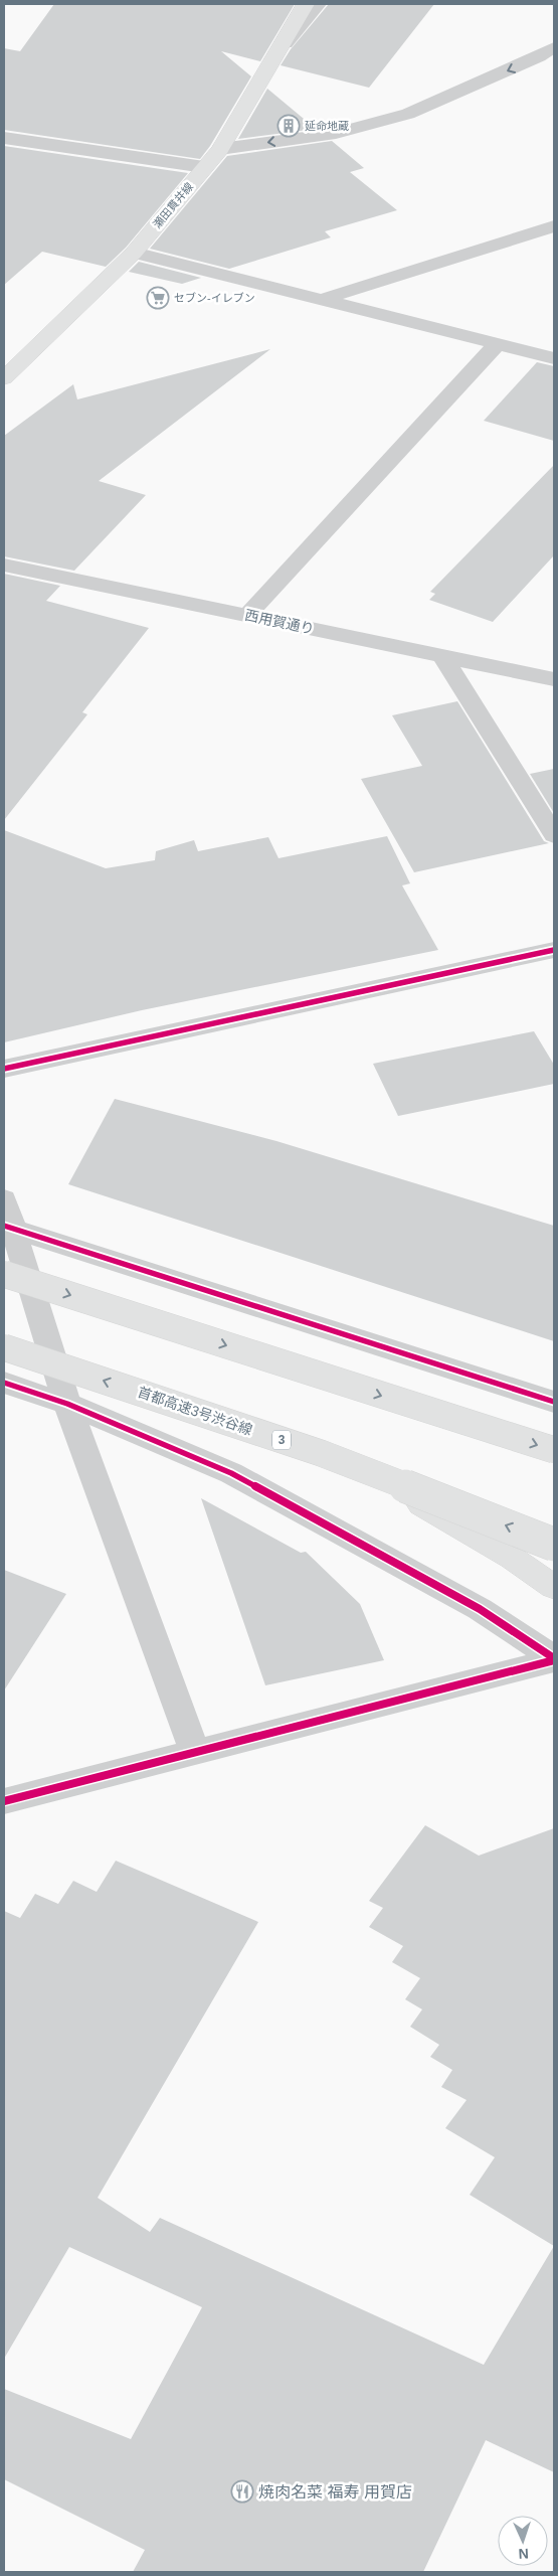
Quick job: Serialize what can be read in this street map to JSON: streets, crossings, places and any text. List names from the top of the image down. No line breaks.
{"streets":{"main road":["瀬田貫井線","首都高速3号渋谷線","3"],"street":["西用賀通り"]},"places":{"building":["延命地蔵"],"supermarket":["セブン-イレブン"],"restaurant":["焼肉名菜 福寿 用賀店"]},"north":"bottom"}
